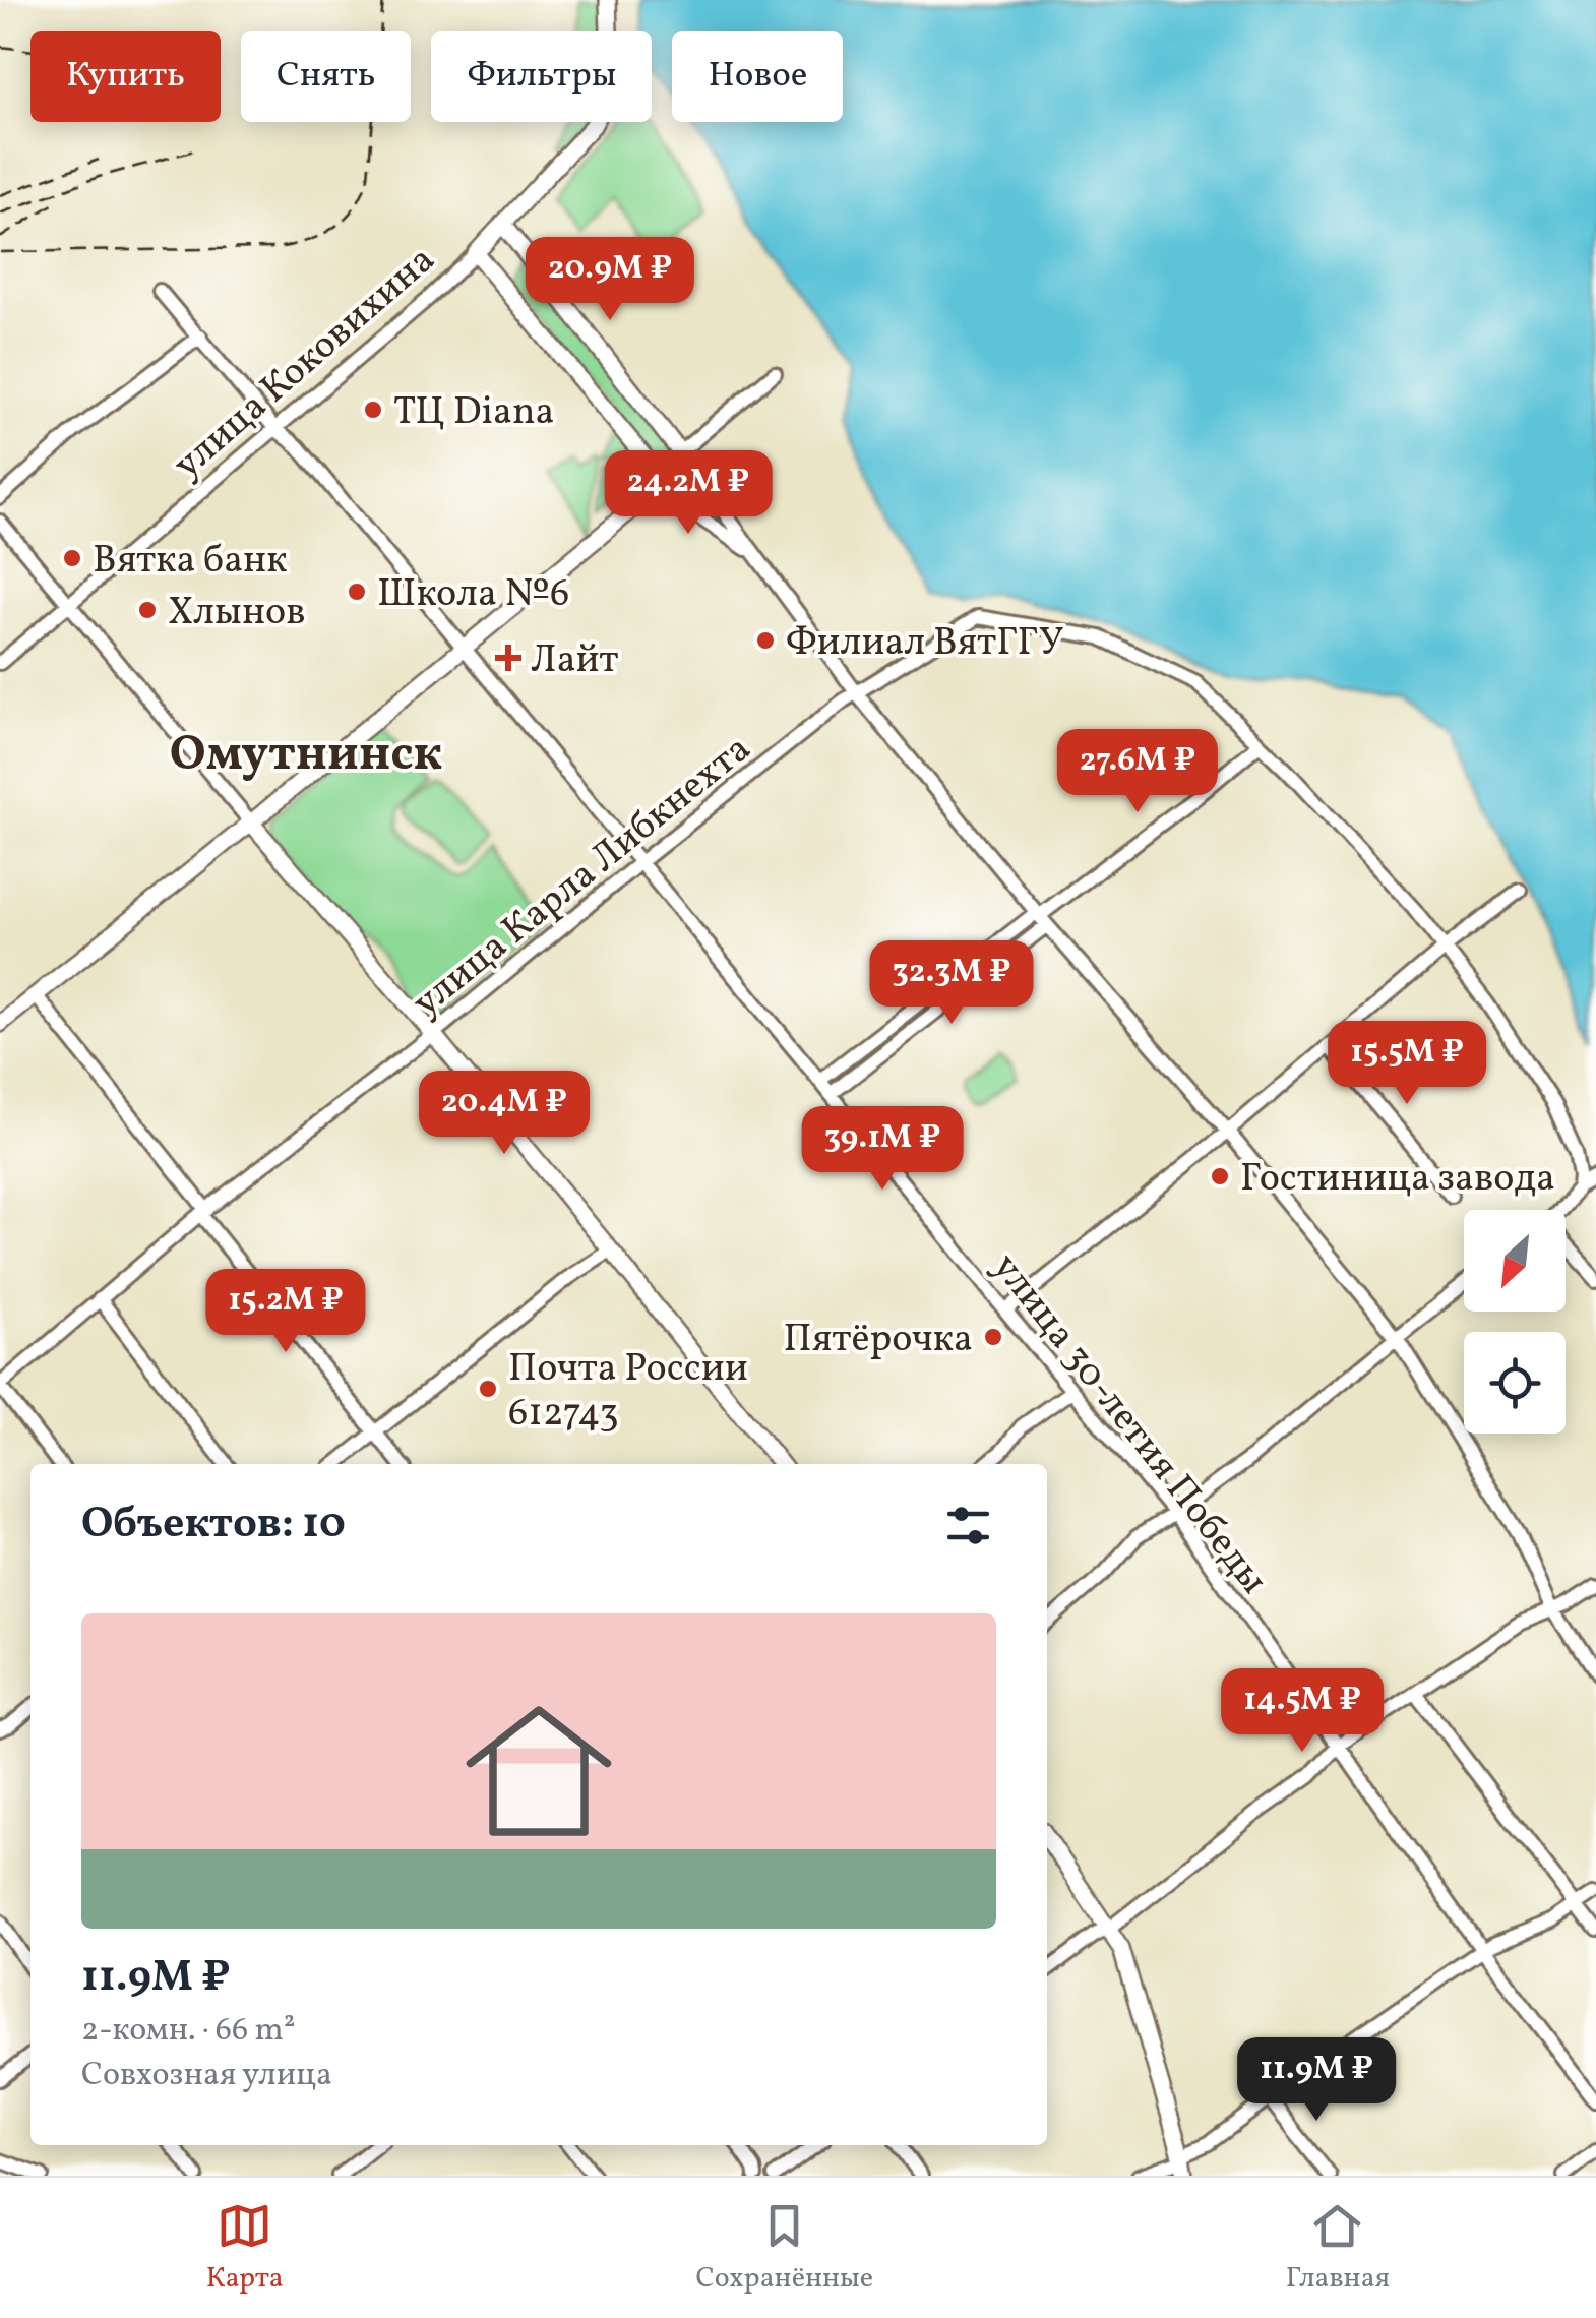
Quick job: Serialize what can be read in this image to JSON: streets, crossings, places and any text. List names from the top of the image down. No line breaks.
{"streets":{"main road":["улица Коковихина"],"street":["улица Карла Либкнехта","улица 30-летия Победы"]},"crossings":[["улица Коковихина","улица 30-летия Победы"],["улица Карла Либкнехта","улица 30-летия Победы"]],"districts":["Омутнинск"],"places":{"other":["ТЦ Diana","Вятка банк","Школа №6","Хлынов","Филиал ВятГГУ","Гостиница завода","Пятёрочка","Почта России 612743"],"health":["Лайт"]},"north":"bottom left","page":{"chip":["Купить","Снять","Фильтры","Новое"],"price":["20.9M ₽","24.2M ₽","27.6M ₽","32.3M ₽","15.5M ₽","20.4M ₽","39.1M ₽","15.2M ₽","14.5M ₽","11.9M ₽"],"heading":"Объектов: 10","list":[{"name":"11.9M ₽","note":"2-комн. · 66 m² · Совхозная улица"}],"tabs":["Карта","Сохранённые","Главная"]}}
